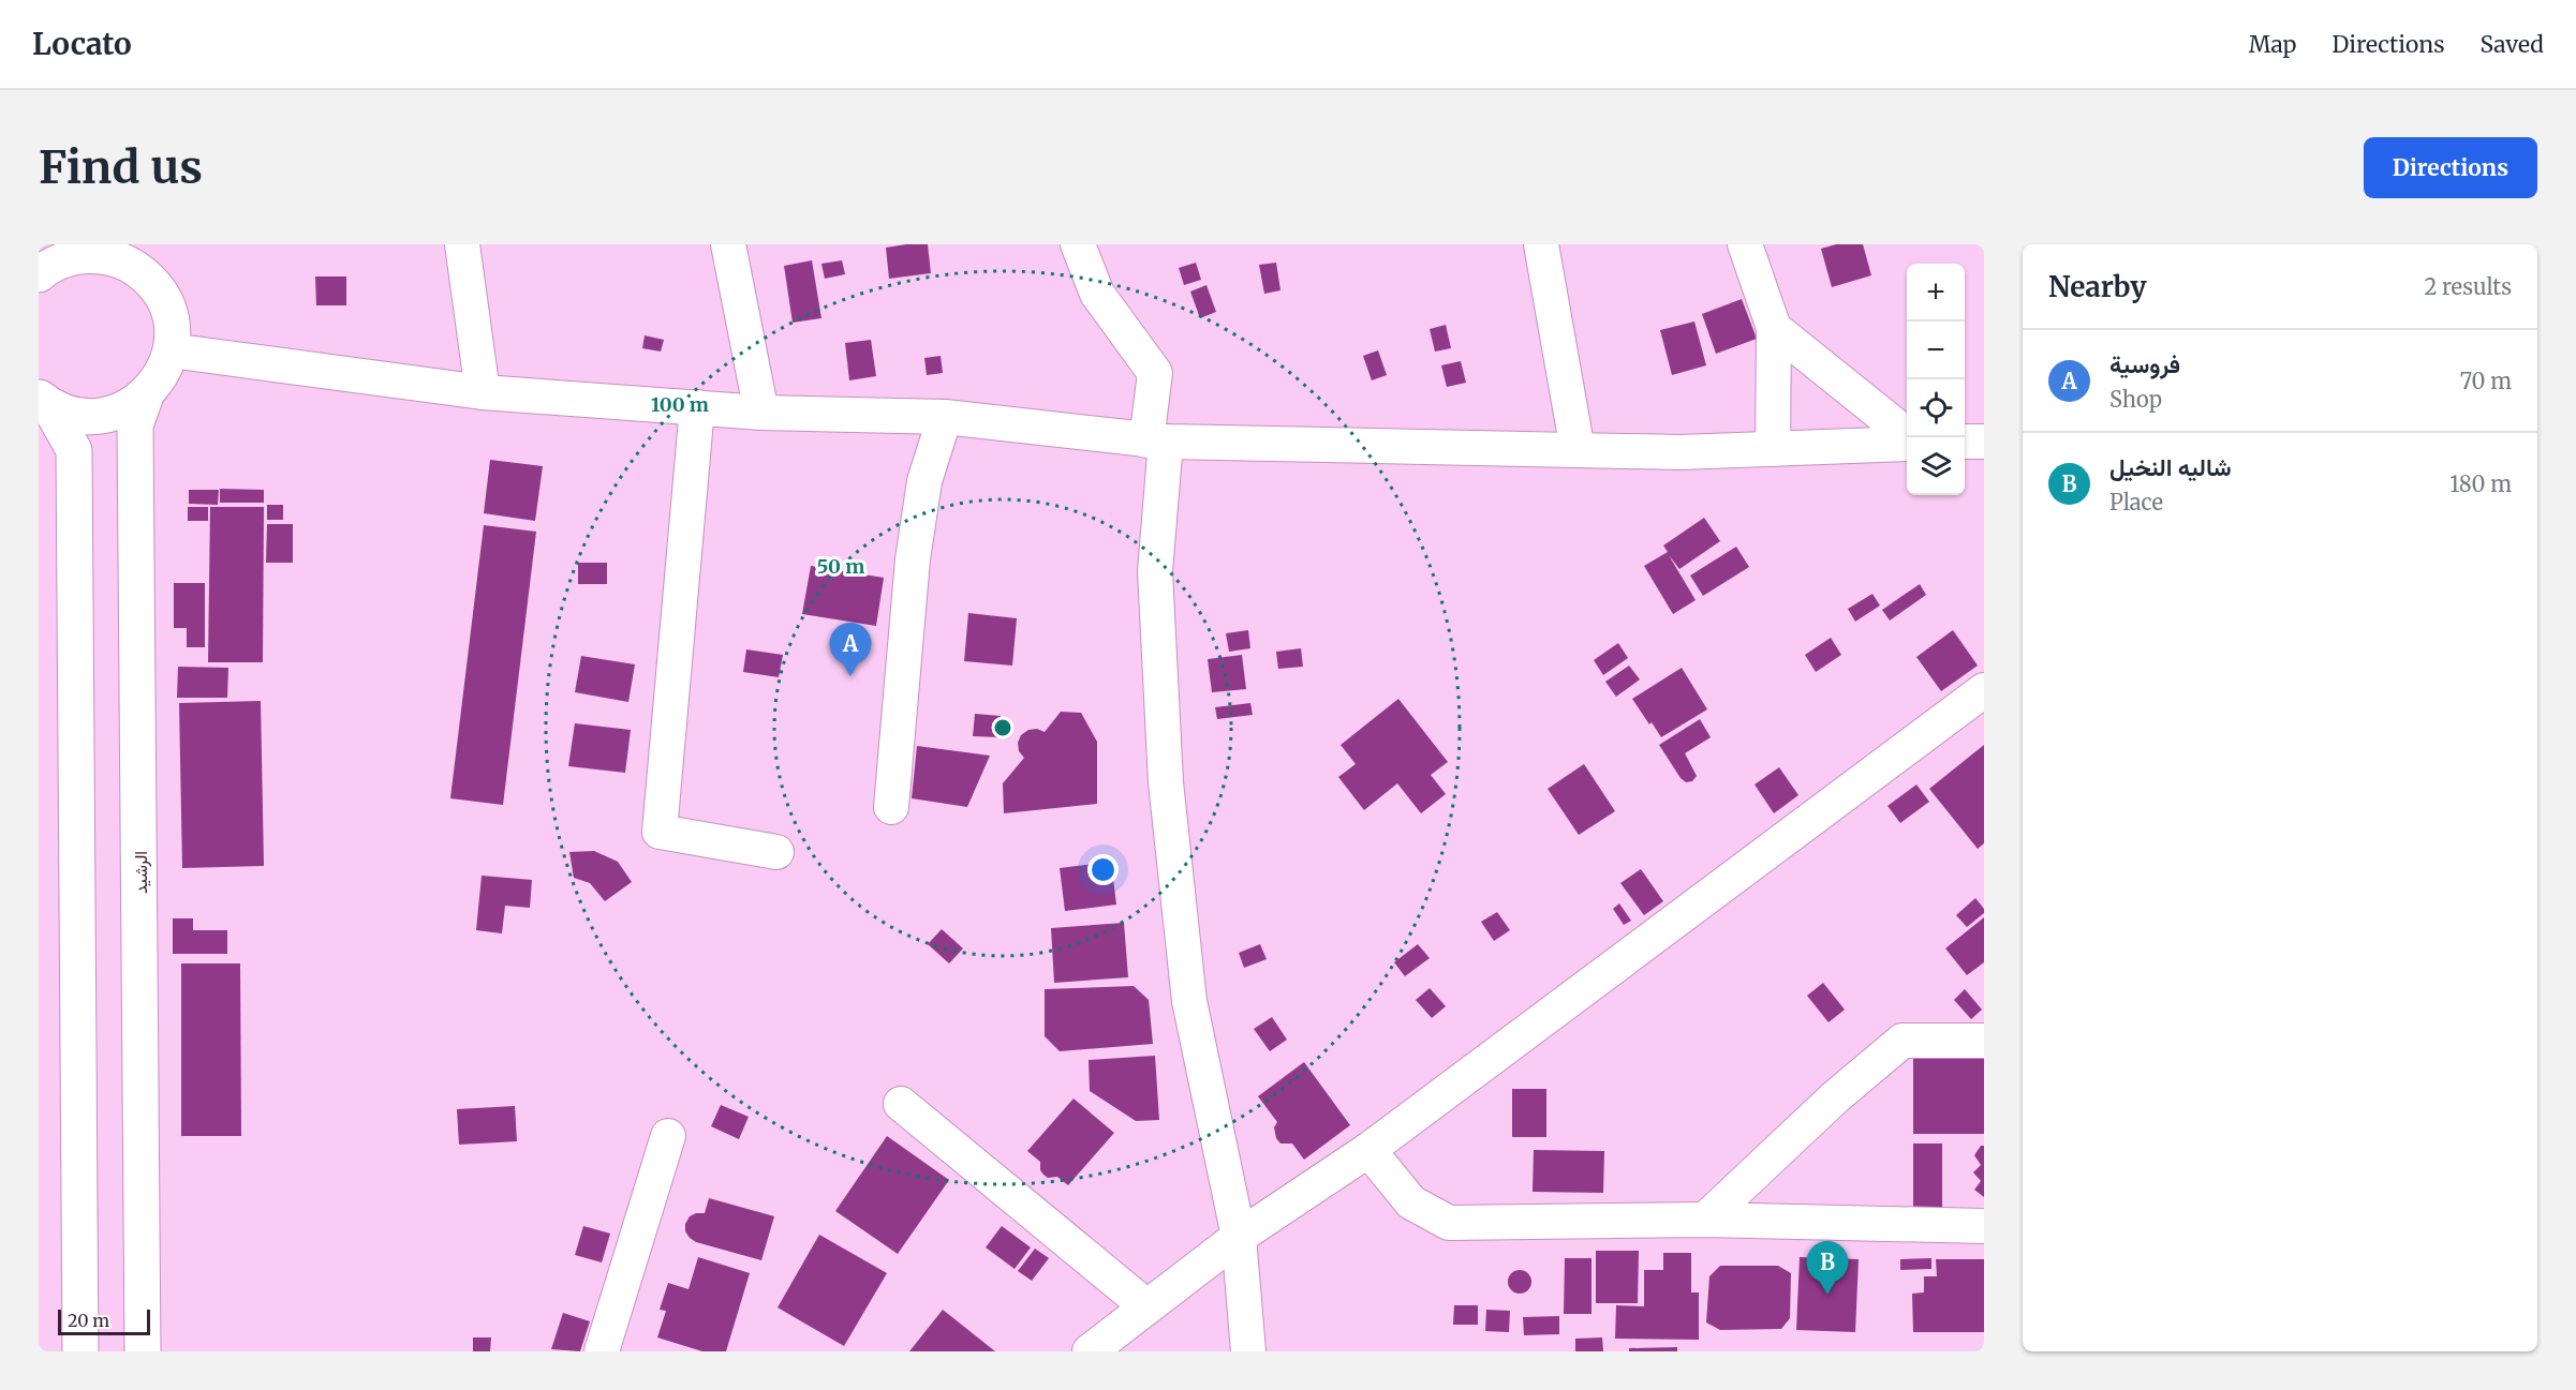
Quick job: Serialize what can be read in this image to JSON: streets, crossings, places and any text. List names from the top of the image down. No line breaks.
{"streets":{"main road":["الرشيد"]},"scale_bar":"20 m","page":{"header":"Locato","nav":["Map","Directions","Saved"],"buttons":"Directions","title":"Find us","heading":["Nearby","2 results"],"map_buttons":["+","−"],"list":[{"mark":"A","name":"فروسية","note":"Shop","value":"70 m"},{"mark":"B","name":"شاليه النخيل","note":"Place","value":"180 m"}],"pins":["A","B"],"scale":"20 m"},"rings":["100 m","50 m"]}
